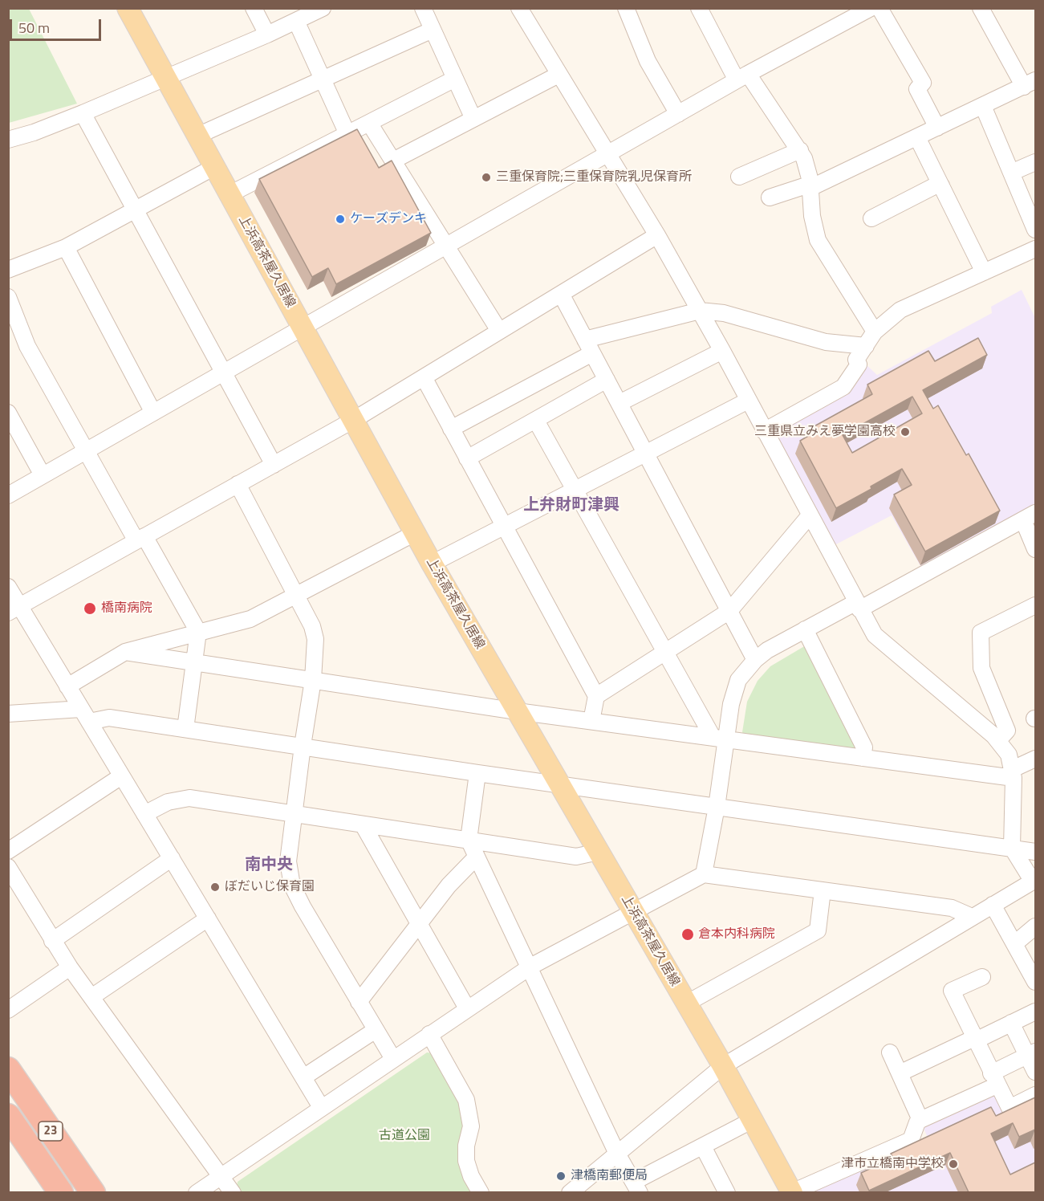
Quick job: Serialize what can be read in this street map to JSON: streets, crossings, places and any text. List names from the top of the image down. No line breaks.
{"streets":{"highway":["23"],"main road":["上浜高茶屋久居線"]},"districts":["上弁財町津興","南中央"],"parks":["古道公園"],"places":["三重保育院;三重保育院乳児保育所","ケーズデンキ","三重県立みえ夢学園高校","橋南病院","ぼだいじ保育園","倉本内科病院","津市立橋南中学校","津橋南郵便局"],"scale_bar":"50 m"}
